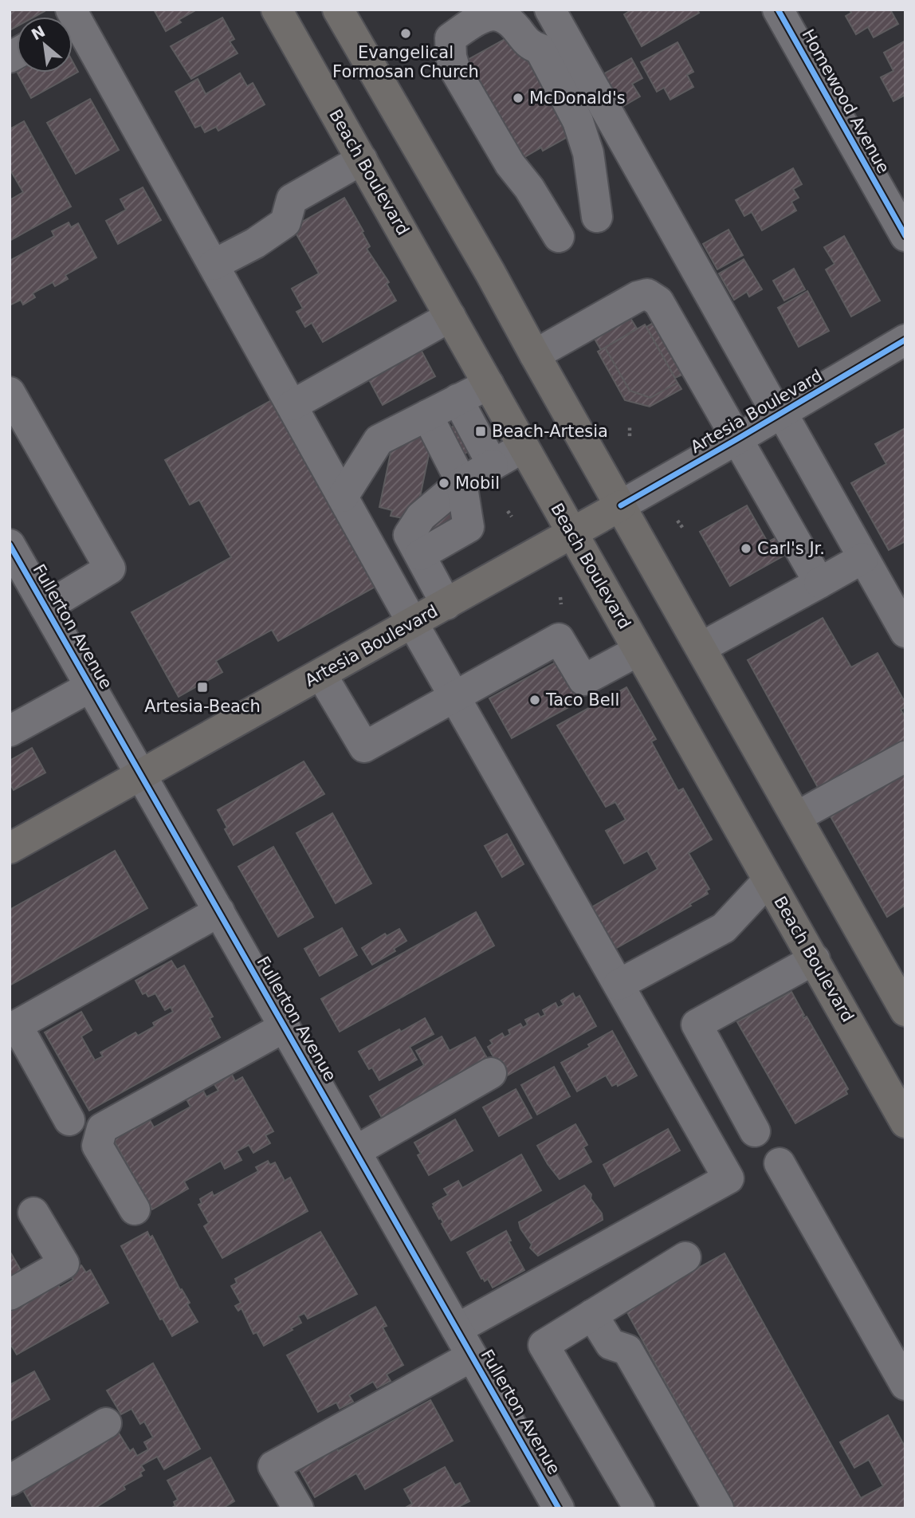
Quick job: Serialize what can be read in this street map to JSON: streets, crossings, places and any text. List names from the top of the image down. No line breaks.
{"streets":{"main road":["Beach Boulevard","Artesia Boulevard"],"street":["Homewood Avenue","Fullerton Avenue"]},"crossings":[["Beach Boulevard","Artesia Boulevard"],["Artesia Boulevard","Fullerton Avenue"]],"places":{"other":["Evangelical Formosan Church","McDonald's","Mobil","Carl's Jr.","Taco Bell"],"transit":["Beach-Artesia","Artesia-Beach"]},"north":"top left"}
